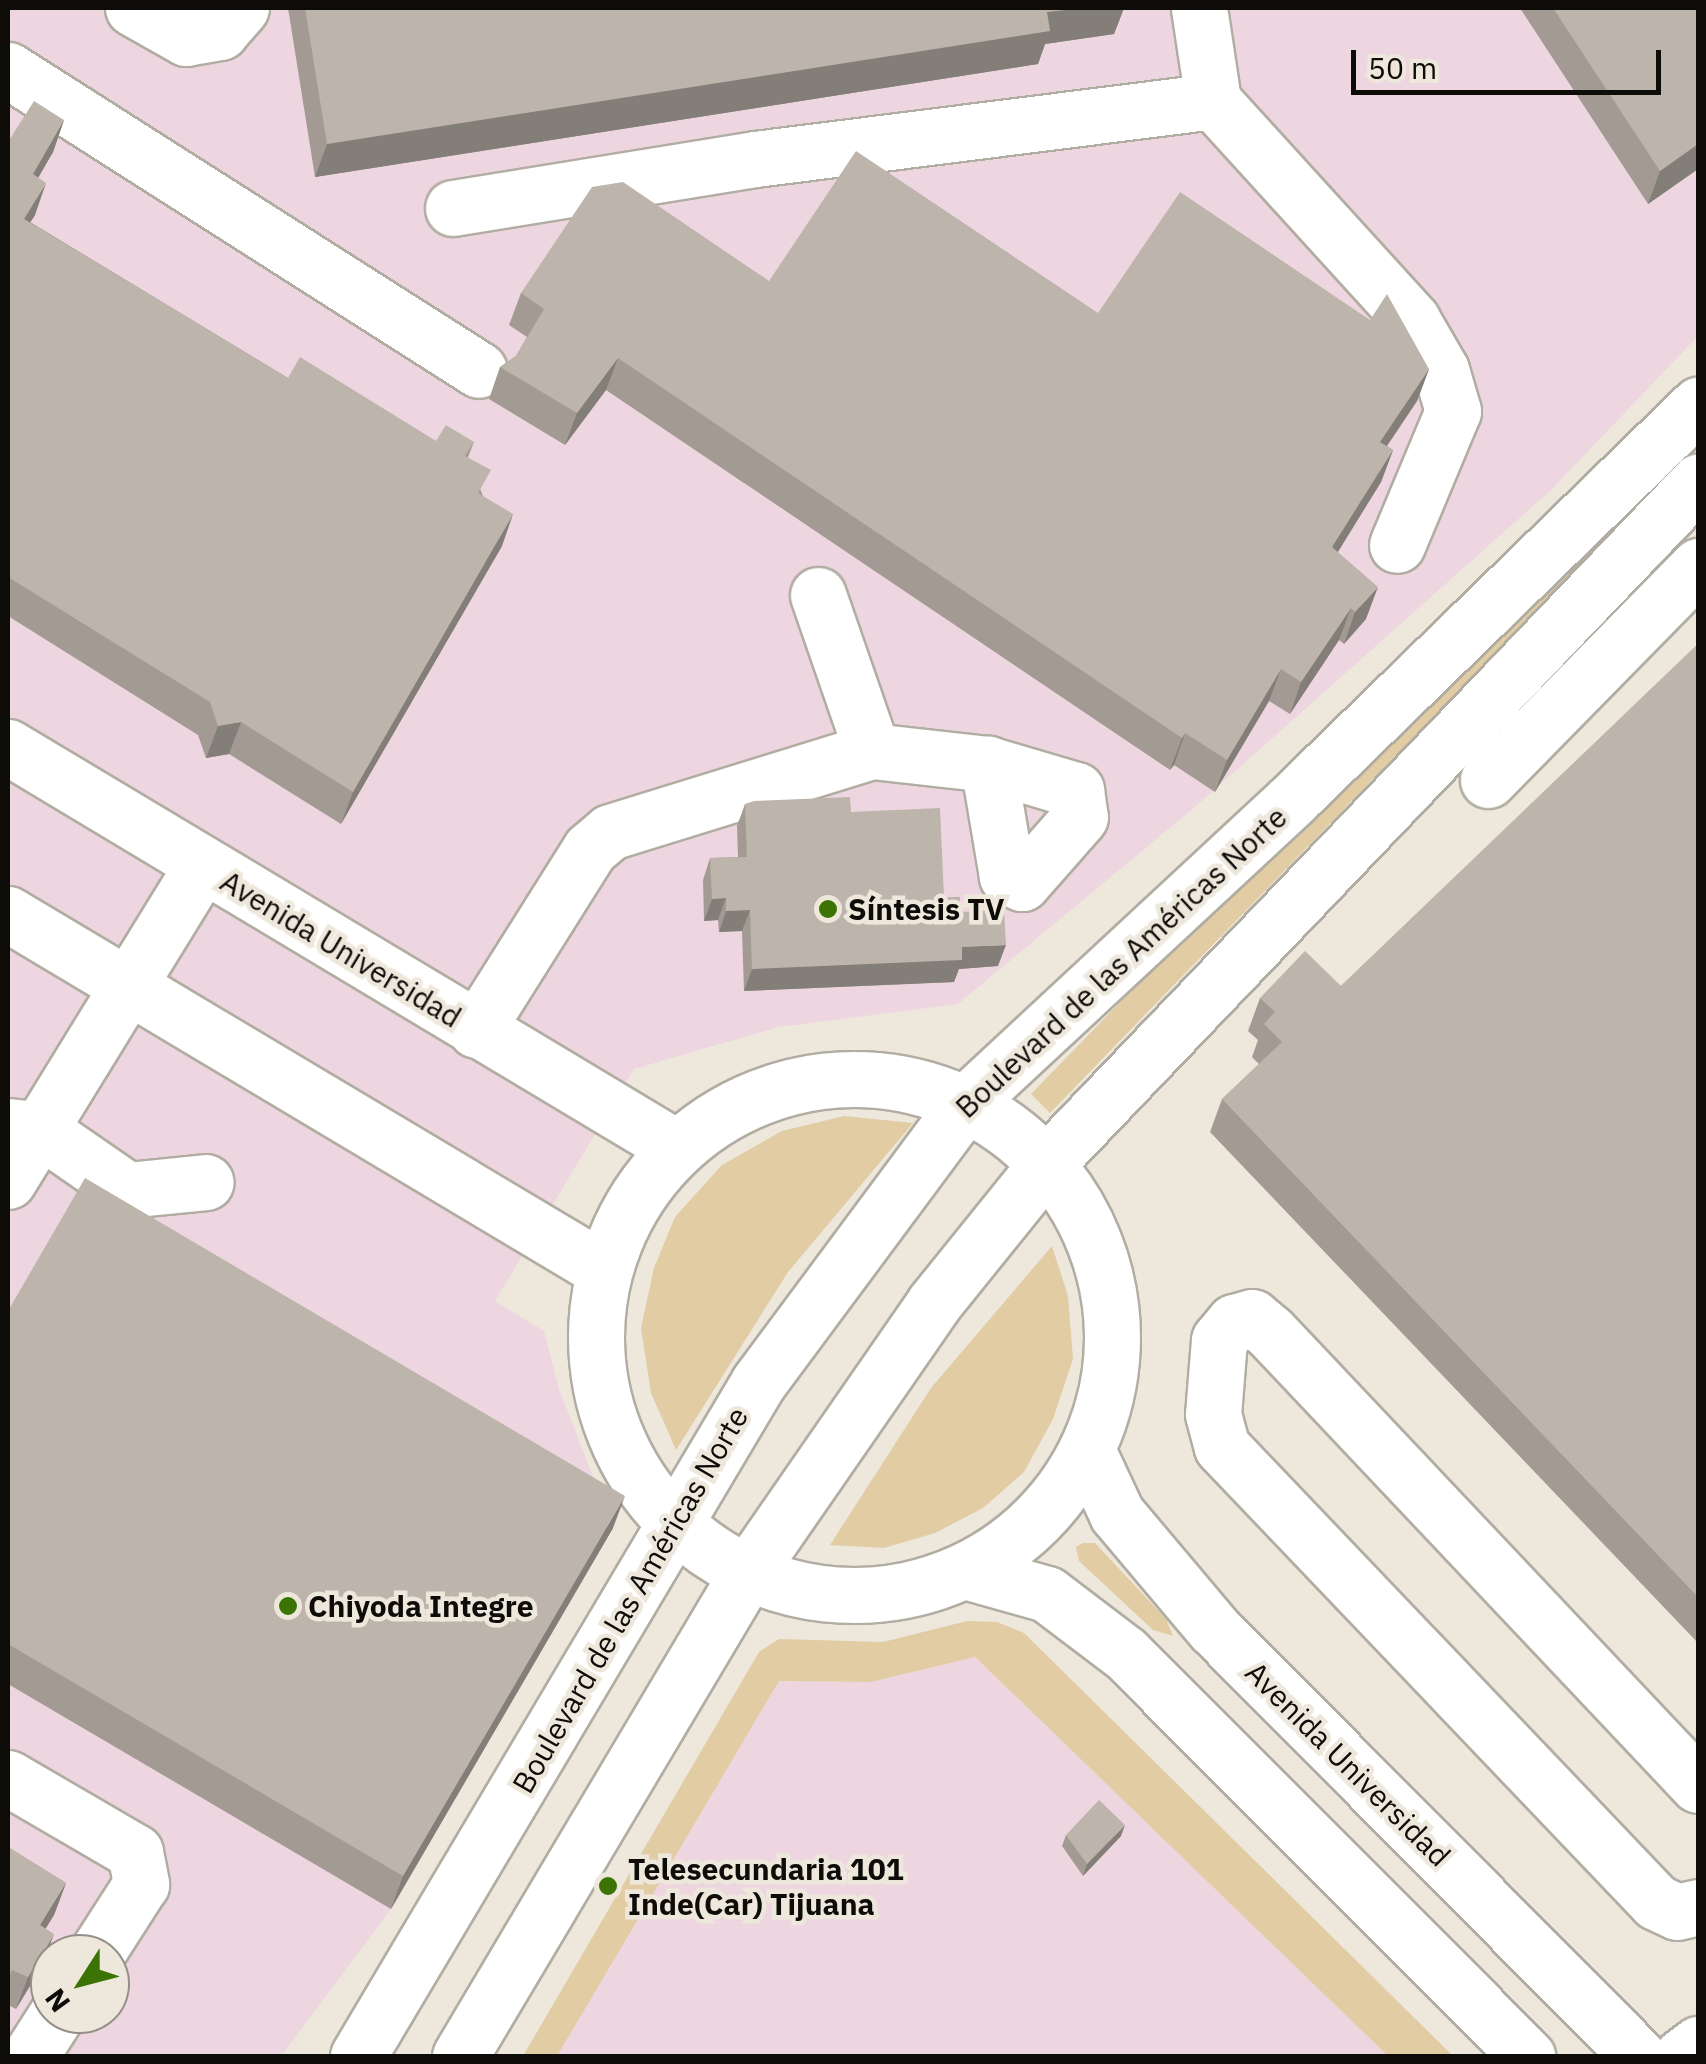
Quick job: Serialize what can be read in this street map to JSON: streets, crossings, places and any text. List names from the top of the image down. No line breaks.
{"streets":{"street":["Avenida Universidad","Boulevard de las Américas Norte"]},"places":["Síntesis TV","Chiyoda Integre","Telesecundaria 101 Inde(Car) Tijuana"],"scale_bar":"50 m","north":"bottom left"}
